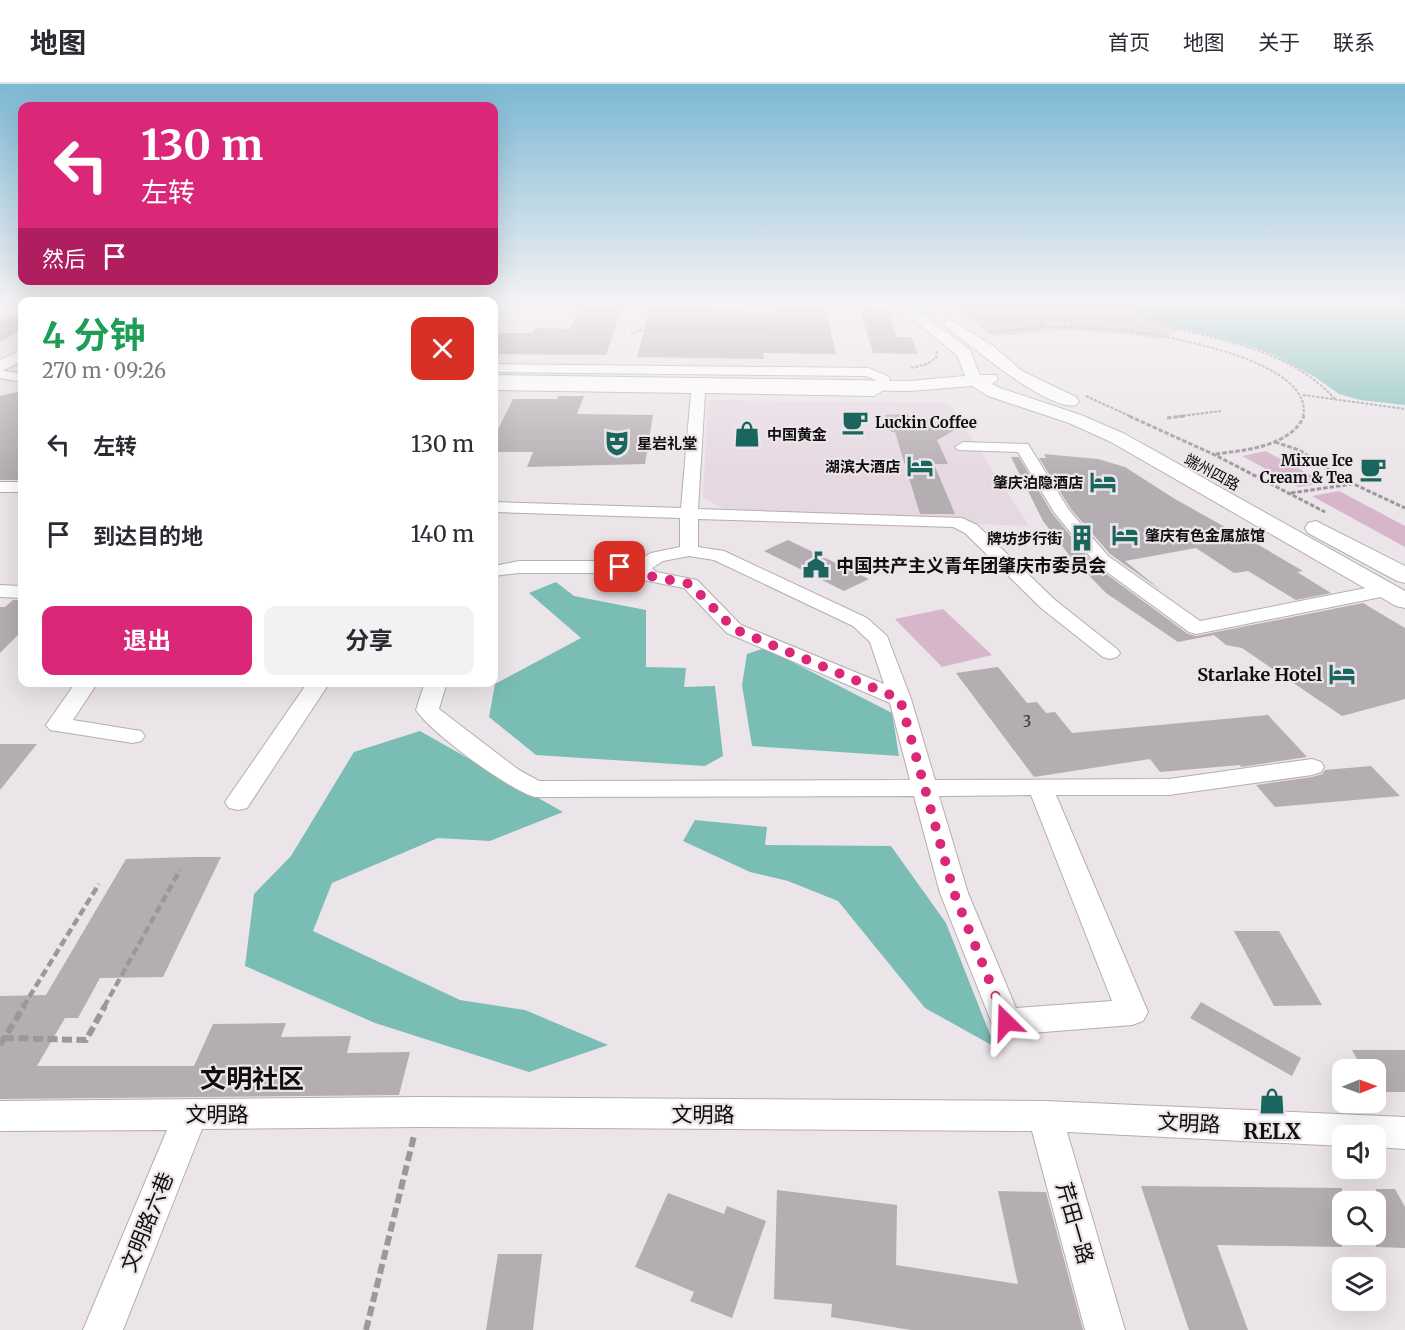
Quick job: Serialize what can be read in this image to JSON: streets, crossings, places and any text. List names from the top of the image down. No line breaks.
{"streets":{"main road":["端州四路"],"street":["文明路","文明路六巷","芹田一路"]},"crossings":[["文明路","文明路六巷"],["文明路","芹田一路"]],"districts":["文明社区"],"places":{"cafe":["Luckin Coffee","Mixue Ice Cream & Tea"],"shop":["中国黄金","RELX"],"theatre":["星岩礼堂"],"hotel":["湖滨大酒店","肇庆泊隐酒店","肇庆有色金属旅馆","Starlake Hotel"],"building":["牌坊步行街"],"public building":["中国共产主义青年团肇庆市委员会"]},"house_numbers":["3"],"north":"right","page":{"header":"地图","nav":["首页","地图","关于","联系"],"turn":["130 m","左转"],"then":"然后","heading":["4 分钟","270 m · 09:26"],"list":[{"name":"左转","value":"130 m"},{"name":"到达目的地","value":"140 m"}],"buttons":["退出","分享"]}}
